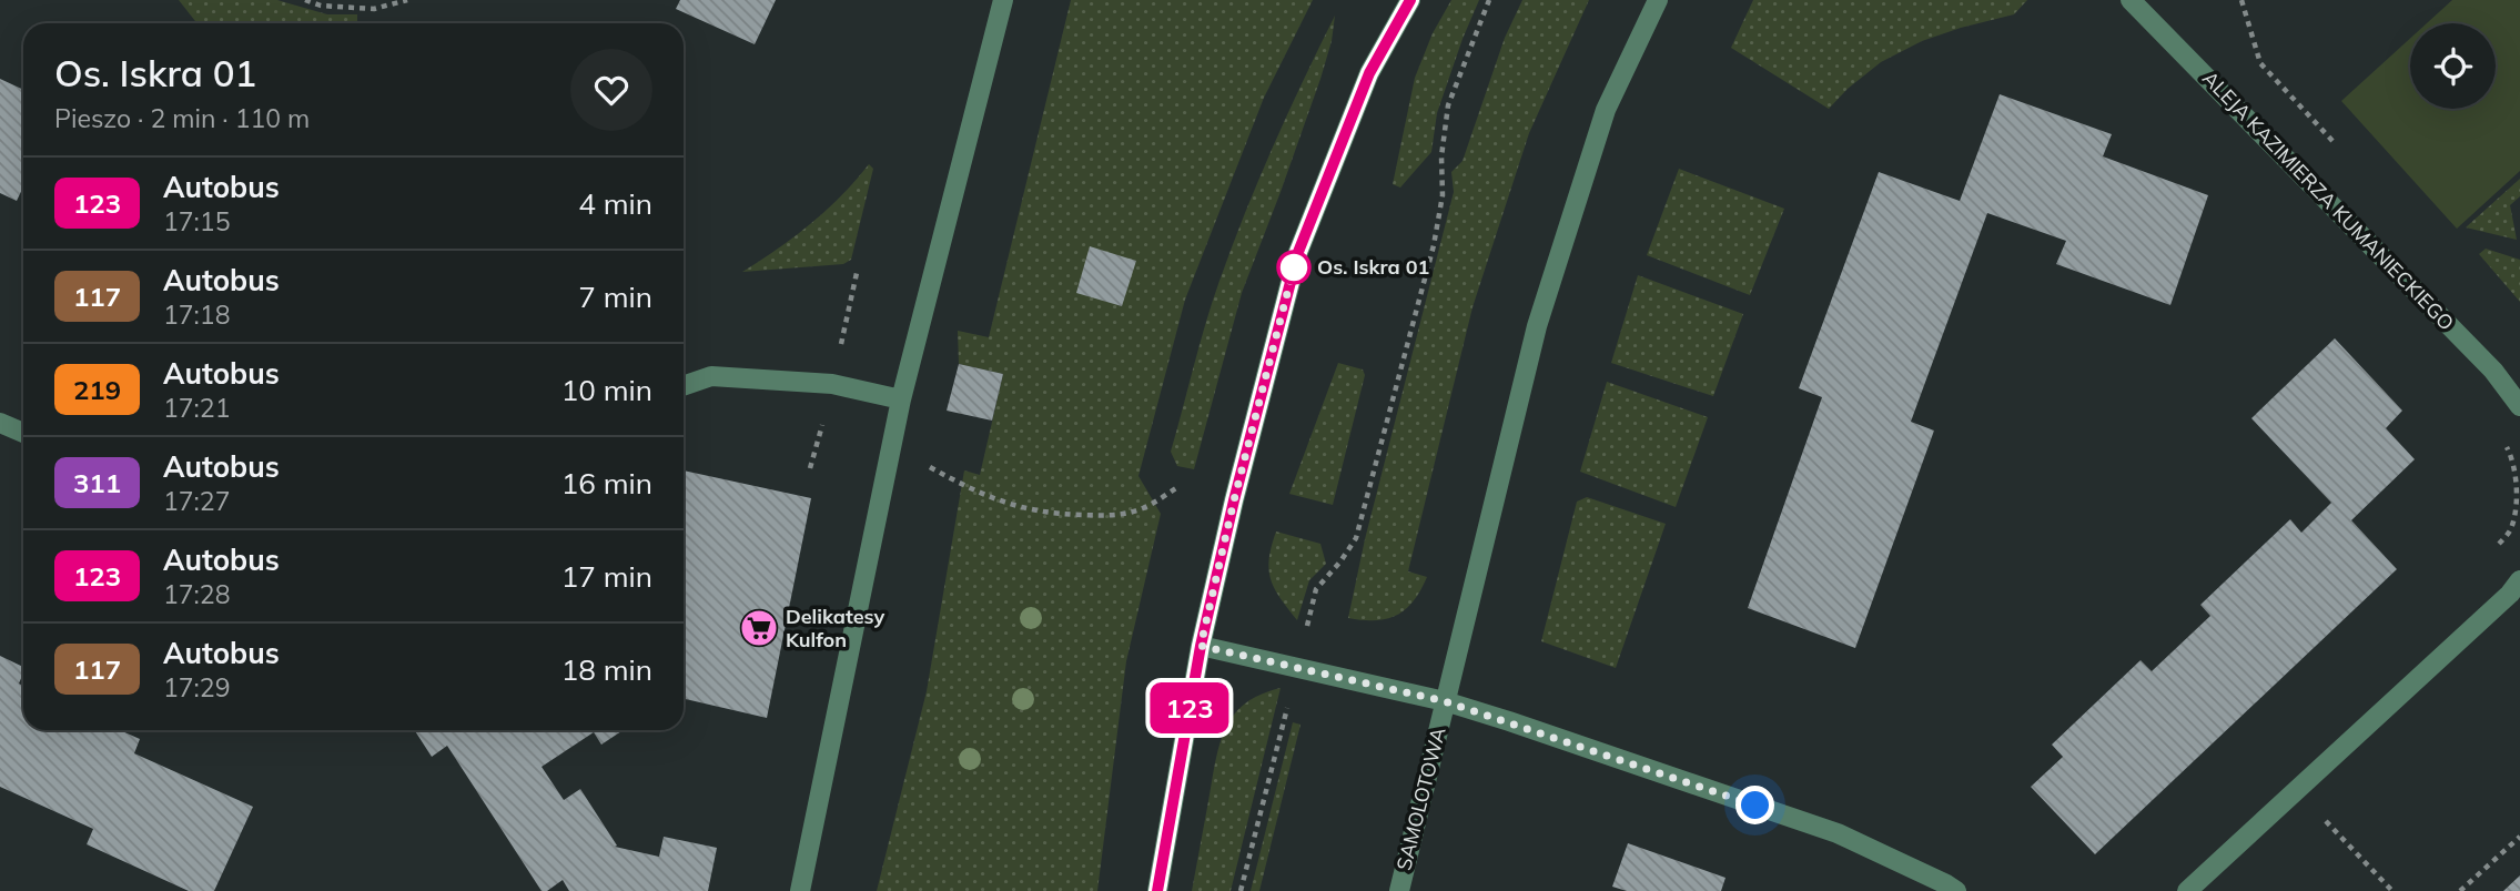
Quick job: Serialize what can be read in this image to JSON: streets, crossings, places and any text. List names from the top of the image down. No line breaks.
{"streets":{"street":["ALEJA KAZIMIERZA KUMANIECKIEGO","SAMOLOTOWA"]},"places":{"other":["Os. Iskra 01"],"supermarket":["Delikatesy Kulfon"]},"lines":["bus line 123"],"page":{"on_map":"123","heading":["Os. Iskra 01","Pieszo · 2 min · 110 m"],"list":[{"mark":"123","name":"Autobus","note":"17:15","value":"4 min"},{"mark":"117","name":"Autobus","note":"17:18","value":"7 min"},{"mark":"219","name":"Autobus","note":"17:21","value":"10 min"},{"mark":"311","name":"Autobus","note":"17:27","value":"16 min"},{"mark":"123","name":"Autobus","note":"17:28","value":"17 min"},{"mark":"117","name":"Autobus","note":"17:29","value":"18 min"}]}}
